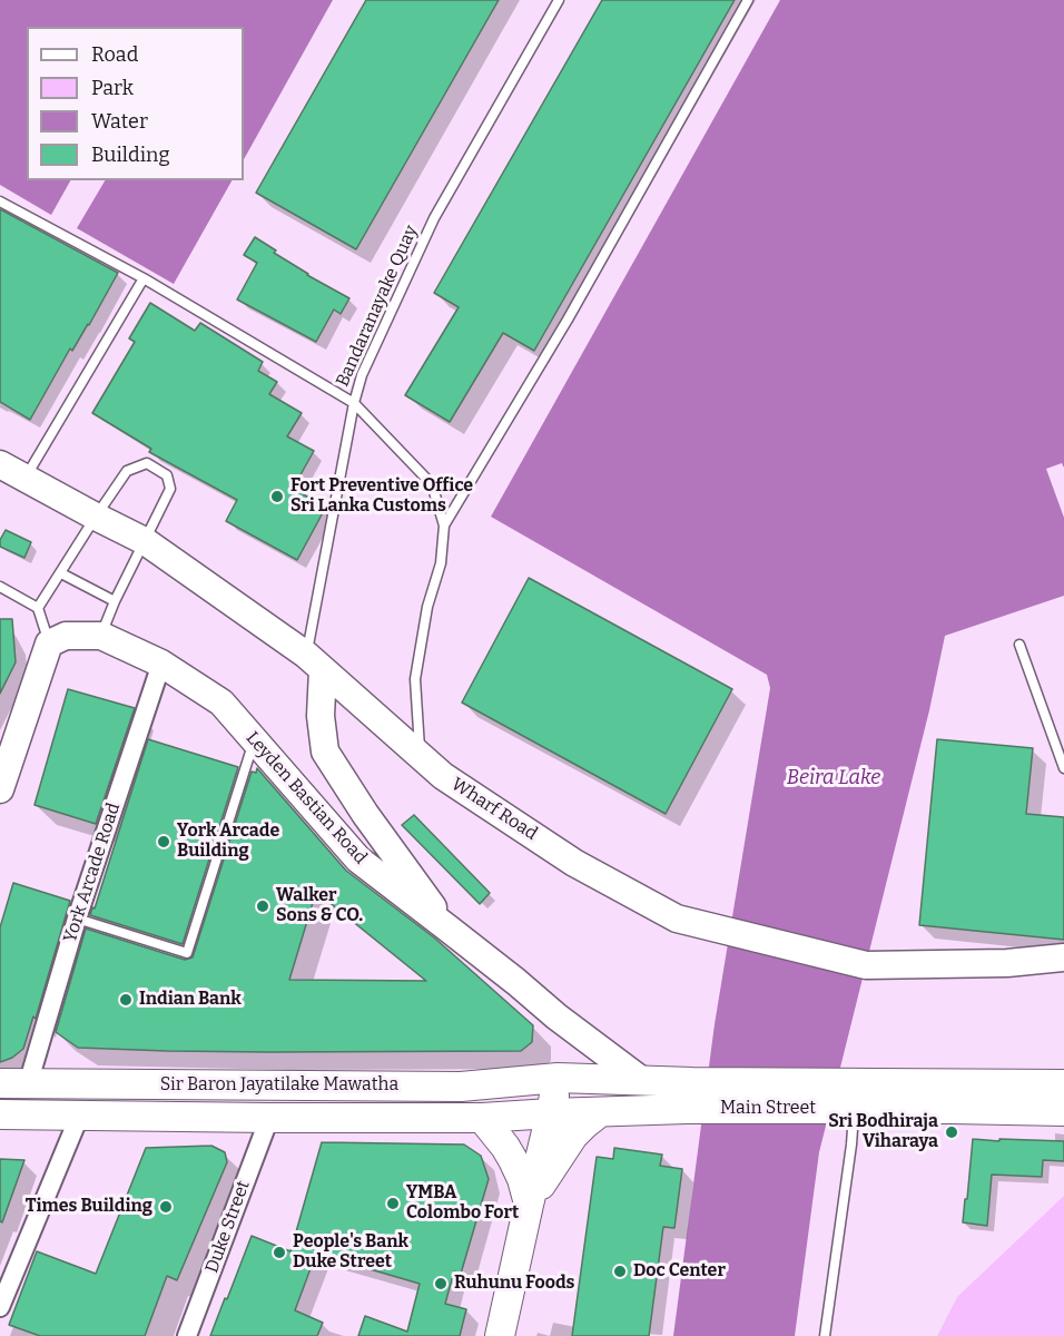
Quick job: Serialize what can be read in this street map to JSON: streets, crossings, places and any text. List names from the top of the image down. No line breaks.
{"streets":{"main road":["Leyden Bastian Road","Wharf Road","Sir Baron Jayatilake Mawatha","Main Street"],"street":["York Arcade Road","Duke Street"],"lane":["Bandaranayake Quay"]},"crossings":[["Bandaranayake Quay","Wharf Road"],["Leyden Bastian Road","York Arcade Road"],["Leyden Bastian Road","Main Street"],["York Arcade Road","Sir Baron Jayatilake Mawatha"],["Sir Baron Jayatilake Mawatha","Main Street"],["Sir Baron Jayatilake Mawatha","Duke Street"]],"water":["Beira Lake"],"places":["Fort Preventive Office Sri Lanka Customs","York Arcade Building","Walker Sons & CO.","Indian Bank","Sri Bodhiraja Viharaya","YMBA Colombo Fort","Times Building","People's Bank Duke Street","Doc Center","Ruhunu Foods"],"legend":["Road","Park","Water","Building"]}
